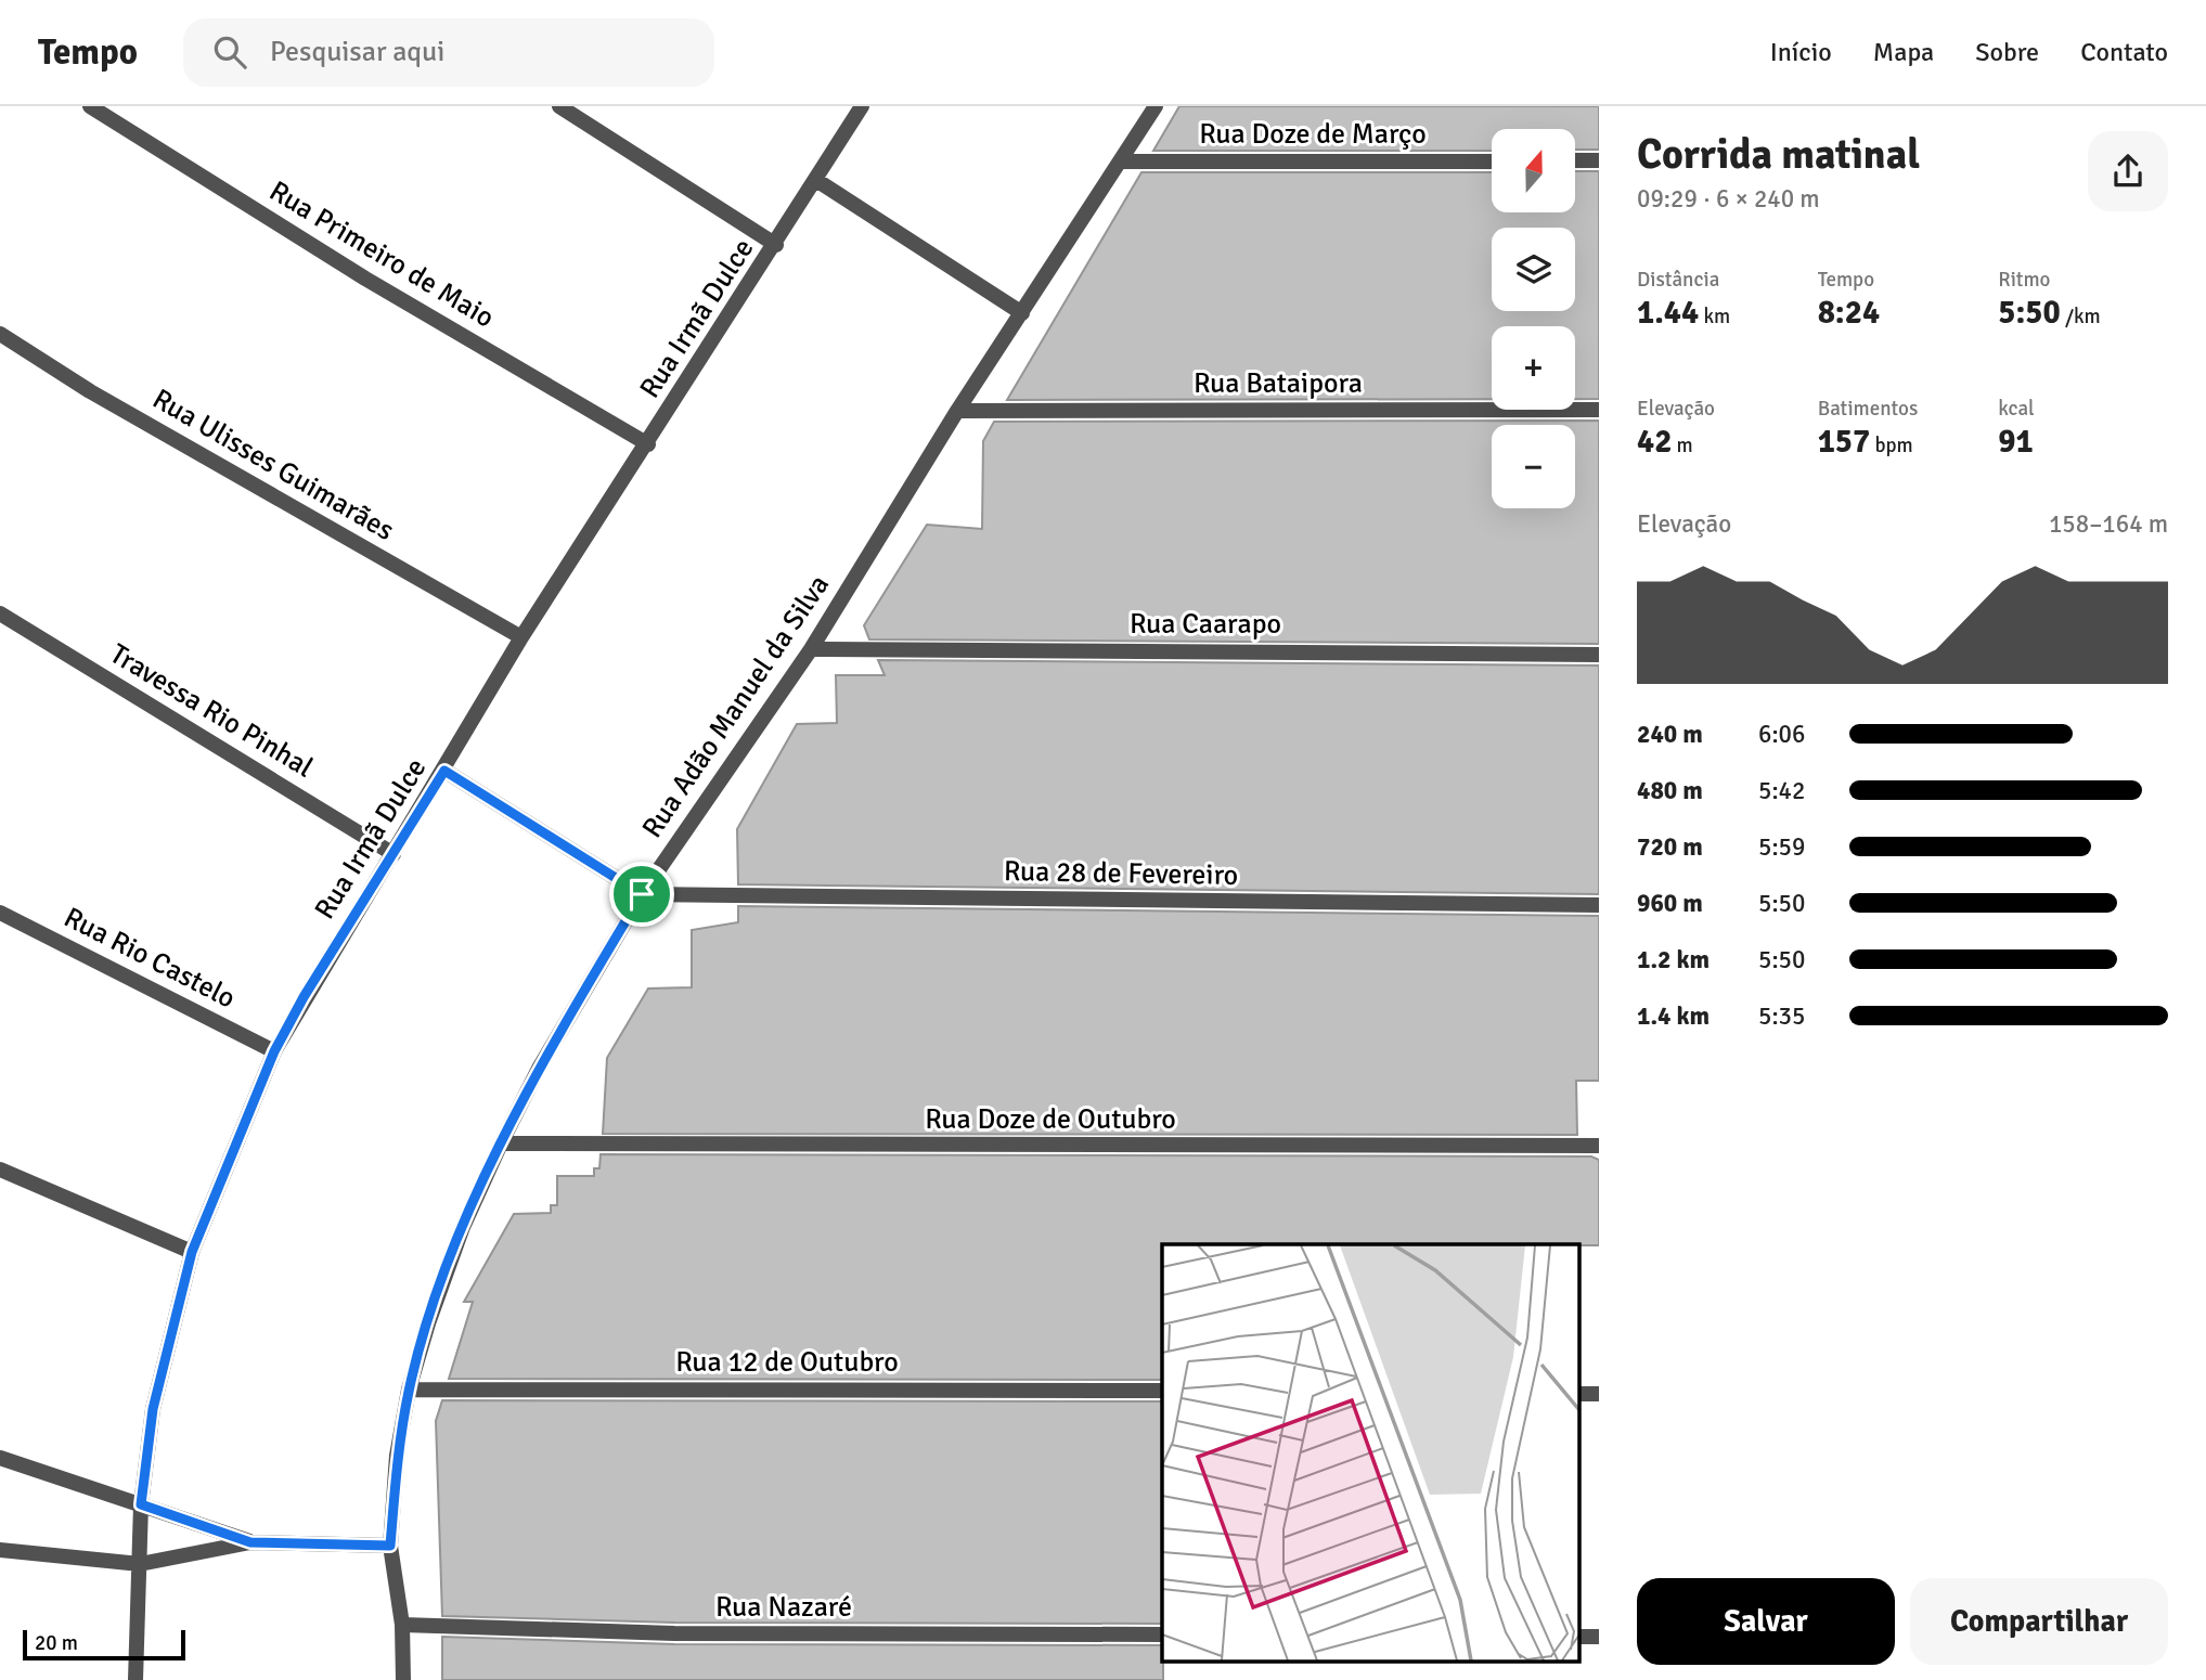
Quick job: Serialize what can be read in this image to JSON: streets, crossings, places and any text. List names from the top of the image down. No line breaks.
{"streets":{"street":["Rua Doze de Março","Rua Primeiro de Maio","Rua Irmã Dulce","Rua Bataipora","Rua Ulisses Guimarães","Rua Caarapo","Rua Adão Manuel da Silva","Travessa Rio Pinhal","Rua 28 de Fevereiro","Rua Rio Castelo","Rua Doze de Outubro","Rua 12 de Outubro","Rua Nazaré"]},"crossings":[["Rua Doze de Março","Rua Adão Manuel da Silva"],["Rua Primeiro de Maio","Rua Irmã Dulce"],["Rua Irmã Dulce","Rua Ulisses Guimarães"],["Rua Irmã Dulce","Travessa Rio Pinhal"],["Rua Irmã Dulce","Rua Rio Castelo"],["Rua Bataipora","Rua Adão Manuel da Silva"],["Rua Caarapo","Rua Adão Manuel da Silva"],["Rua Adão Manuel da Silva","Rua 28 de Fevereiro"],["Rua Adão Manuel da Silva","Rua Doze de Outubro"],["Rua Adão Manuel da Silva","Rua 12 de Outubro"],["Rua Adão Manuel da Silva","Rua Nazaré"]],"scale_bar":"20 m","north":"top","page":{"header":"Tempo","search":"Pesquisar aqui","nav":["Início","Mapa","Sobre","Contato"],"heading":["Corrida matinal","09:29 · 6 × 240 m"],"map_buttons":["+","−"],"stats":[["Distância","1.44 km"],["Tempo","8:24"],["Ritmo","5:50 /km"],["Elevação","42 m"],["Batimentos","157 bpm"],["kcal","91"]],"chart":["Elevação","158–164 m"],"list":[{"name":"240 m","note":"6:06"},{"name":"480 m","note":"5:42"},{"name":"720 m","note":"5:59"},{"name":"960 m","note":"5:50"},{"name":"1.2 km","note":"5:50"},{"name":"1.4 km","note":"5:35"}],"buttons":["Salvar","Compartilhar"],"scale":"20 m"}}
